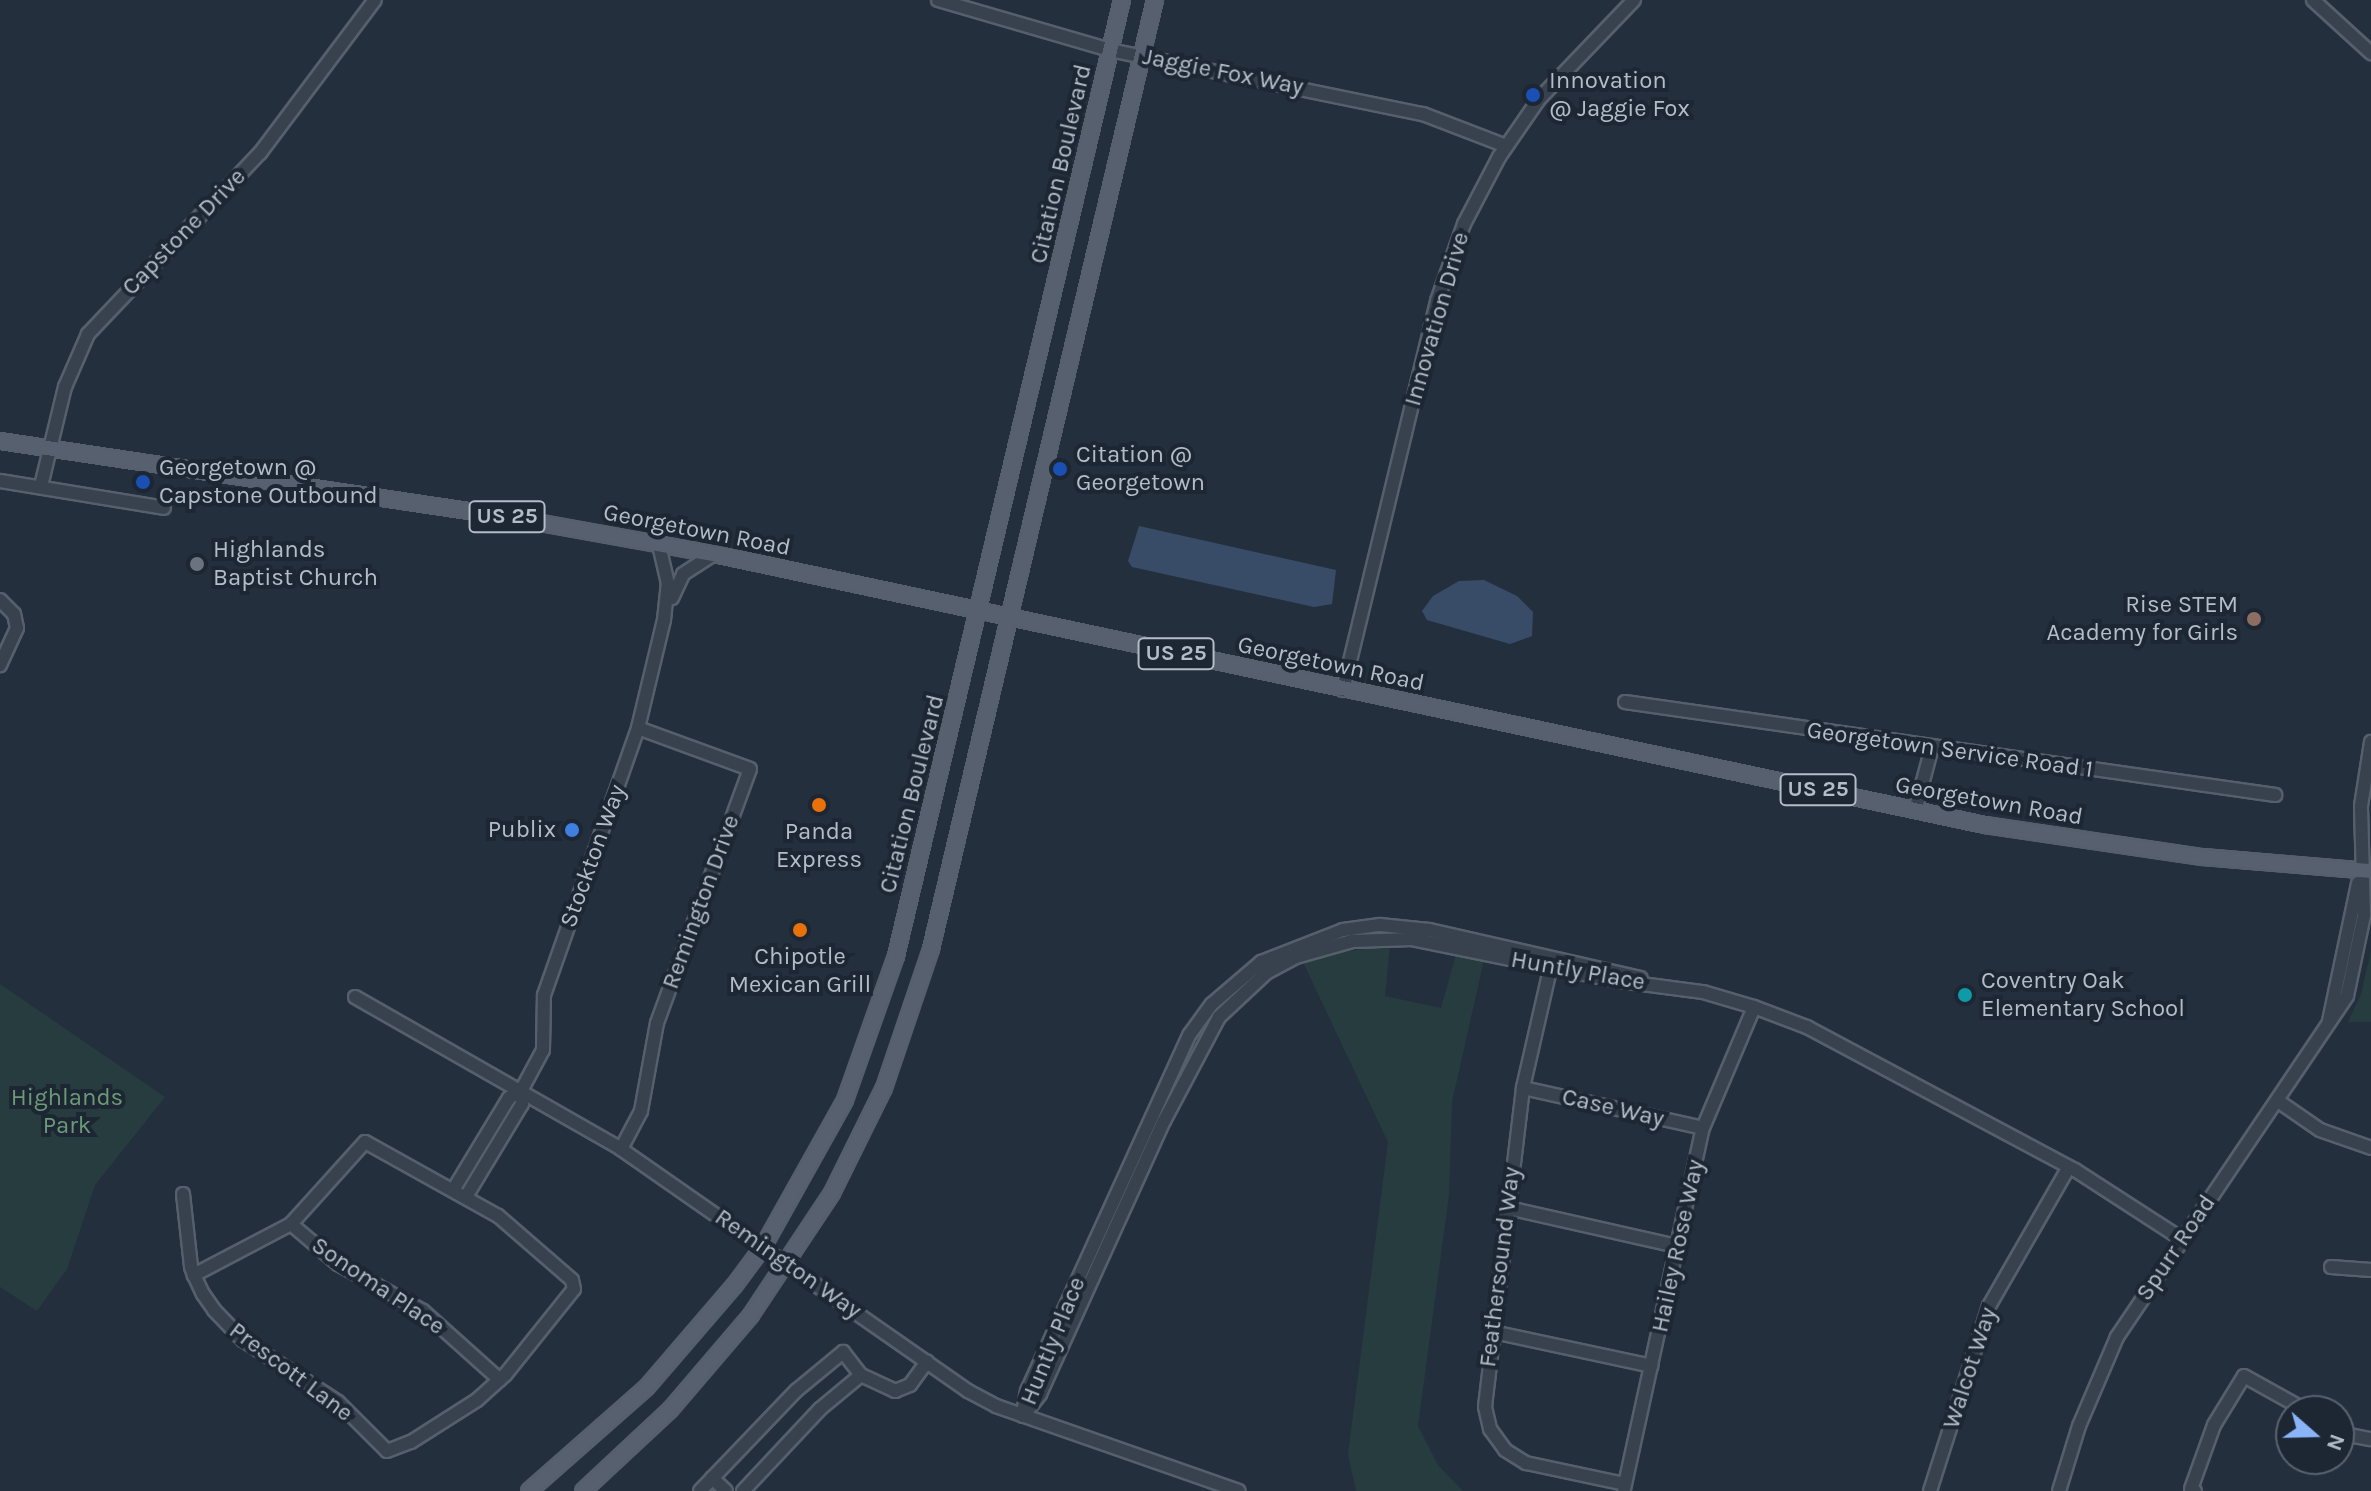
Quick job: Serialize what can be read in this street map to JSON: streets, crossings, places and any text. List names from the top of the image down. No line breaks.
{"streets":{"main road":["Citation Boulevard","US 25","Georgetown Road"],"street":["Jaggie Fox Way","Capstone Drive","Innovation Drive","Georgetown Service Road 1","Stockton Way","Remington Drive","Huntly Place","Case Way","Hailey Rose Way","Spurr Road","Remington Way","Feathersound Way","Sonoma Place","Walcot Way","Prescott Lane"]},"crossings":[["Jaggie Fox Way","Citation Boulevard"],["Jaggie Fox Way","Innovation Drive"],["Citation Boulevard","Georgetown Road"],["Citation Boulevard","Remington Way"],["Capstone Drive","Georgetown Road"],["Innovation Drive","Georgetown Road"],["Georgetown Road","Stockton Way"],["Georgetown Road","Spurr Road"],["Stockton Way","Remington Drive"],["Stockton Way","Remington Way"],["Stockton Way","Prescott Lane"],["Remington Drive","Remington Way"],["Huntly Place","Hailey Rose Way"],["Huntly Place","Spurr Road"],["Huntly Place","Remington Way"],["Huntly Place","Feathersound Way"],["Huntly Place","Walcot Way"],["Case Way","Hailey Rose Way"],["Case Way","Feathersound Way"],["Hailey Rose Way","Feathersound Way"],["Sonoma Place","Prescott Lane"]],"parks":["Highlands Park"],"places":["Innovation @ Jaggie Fox","Citation @ Georgetown","Georgetown @ Capstone Outbound","Highlands Baptist Church","Rise STEM Academy for Girls","Panda Express","Publix","Chipotle Mexican Grill","Coventry Oak Elementary School"],"north":"right"}
